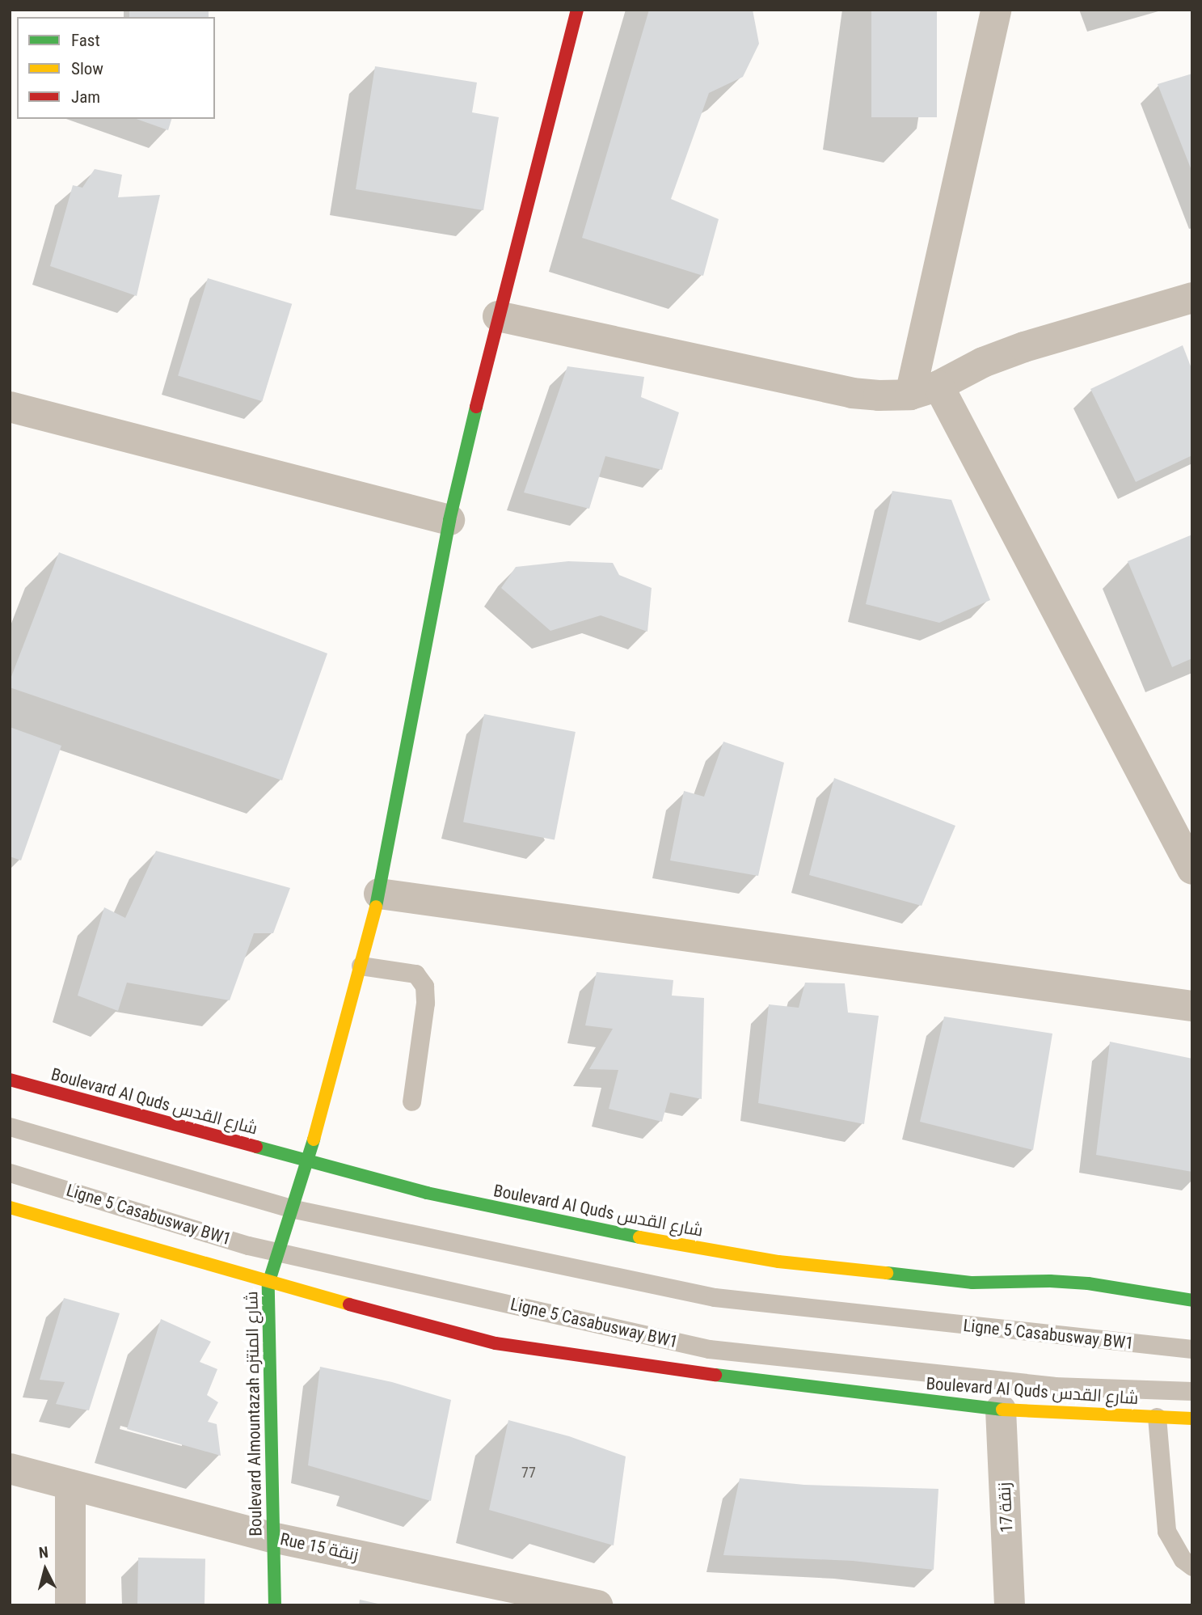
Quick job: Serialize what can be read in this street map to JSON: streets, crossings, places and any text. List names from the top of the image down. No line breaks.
{"streets":{"main road":["Boulevard Al Quds شارع القدس","Boulevard Almountazah شارع المنتزه"],"street":["زنقة 17","Rue 15 زنقة"],"lane":["Ligne 5 Casabusway BW1"]},"crossings":[["Boulevard Al Quds شارع القدس","Boulevard Almountazah شارع المنتزه"],["Boulevard Al Quds شارع القدس","زنقة 17"],["Ligne 5 Casabusway BW1","Boulevard Almountazah شارع المنتزه"],["Boulevard Almountazah شارع المنتزه","Rue 15 زنقة"]],"house_numbers":["77"],"legend":["Fast","Slow","Jam"],"north":"top"}
